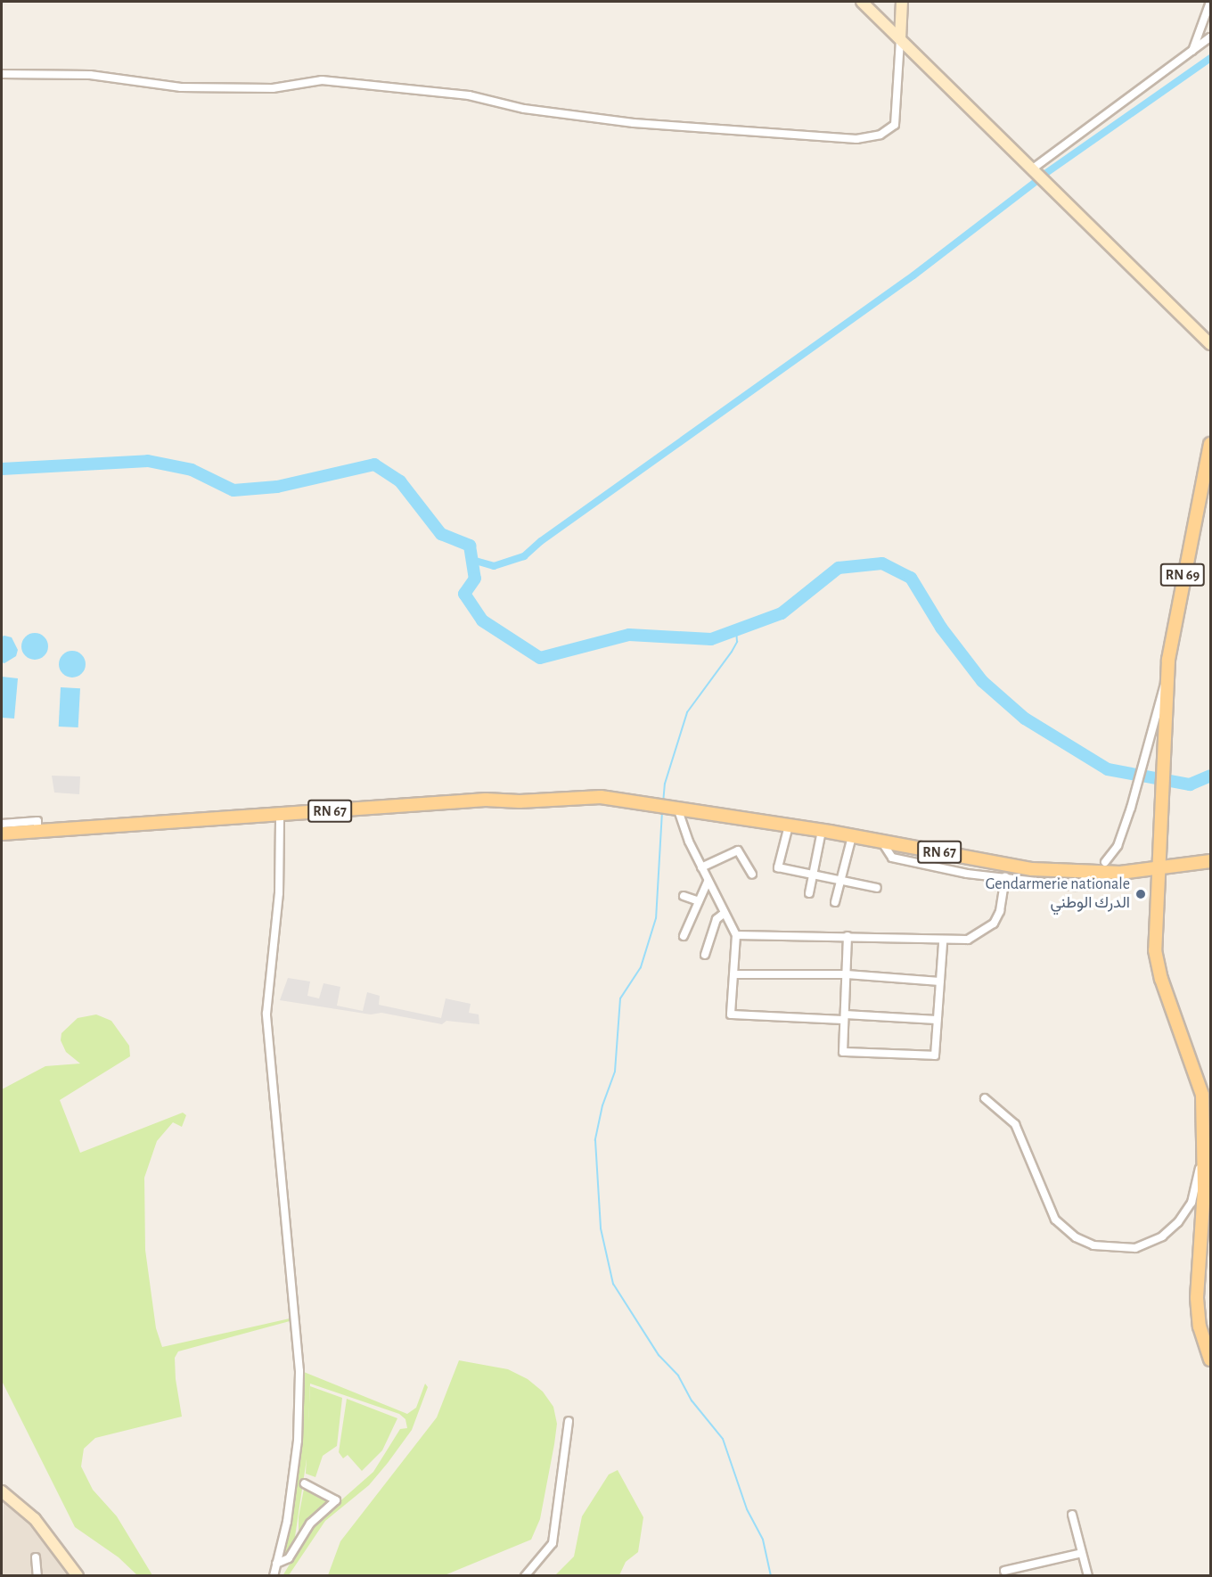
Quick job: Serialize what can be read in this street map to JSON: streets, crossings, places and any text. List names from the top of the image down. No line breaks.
{"streets":{"main road":["RN 69","RN 67"]},"crossings":[["RN 69","RN 67"]],"places":["Gendarmerie nationale الدرك الوطني"]}
